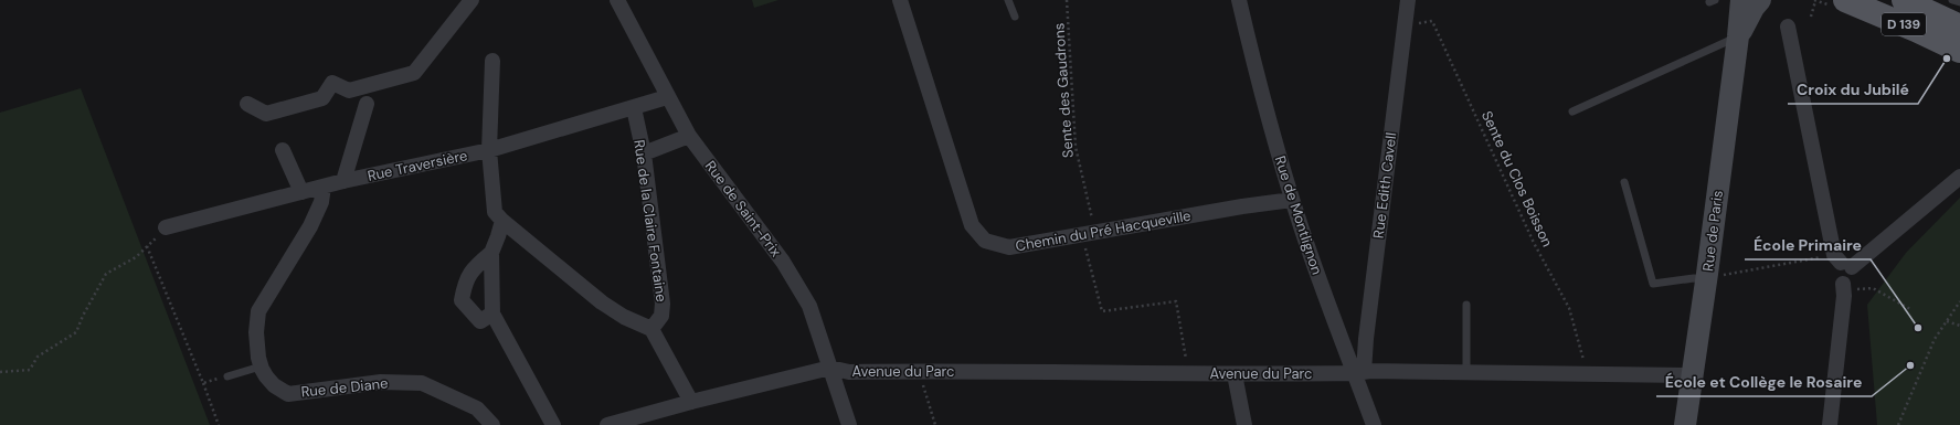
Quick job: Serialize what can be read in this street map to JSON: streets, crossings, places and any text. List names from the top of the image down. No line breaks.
{"streets":{"main road":["D 139"],"street":["Rue Traversière","Rue Edith Cavell","Rue de Saint-Prix","Rue de Montlignon","Rue de la Claire Fontaine","Chemin du Pré Hacqueville","Rue de Paris","Avenue du Parc","Rue de Diane"],"path":["Sente des Gaudrons","Sente du Clos Boisson"]},"crossings":[["Sente des Gaudrons","Chemin du Pré Hacqueville"],["Sente des Gaudrons","Avenue du Parc"],["Rue Traversière","Rue de Saint-Prix"],["Rue Traversière","Rue de la Claire Fontaine"],["Rue Traversière","Rue de Diane"],["Sente du Clos Boisson","Rue Edith Cavell"],["Sente du Clos Boisson","Avenue du Parc"],["Rue Edith Cavell","Rue de Montlignon"],["Rue Edith Cavell","Avenue du Parc"],["Rue de Saint-Prix","Avenue du Parc"],["Rue de Montlignon","Chemin du Pré Hacqueville"],["Rue de Montlignon","Avenue du Parc"],["Rue de Paris","Avenue du Parc"]],"places":["Croix du Jubilé","École Primaire","École et Collège le Rosaire"]}
